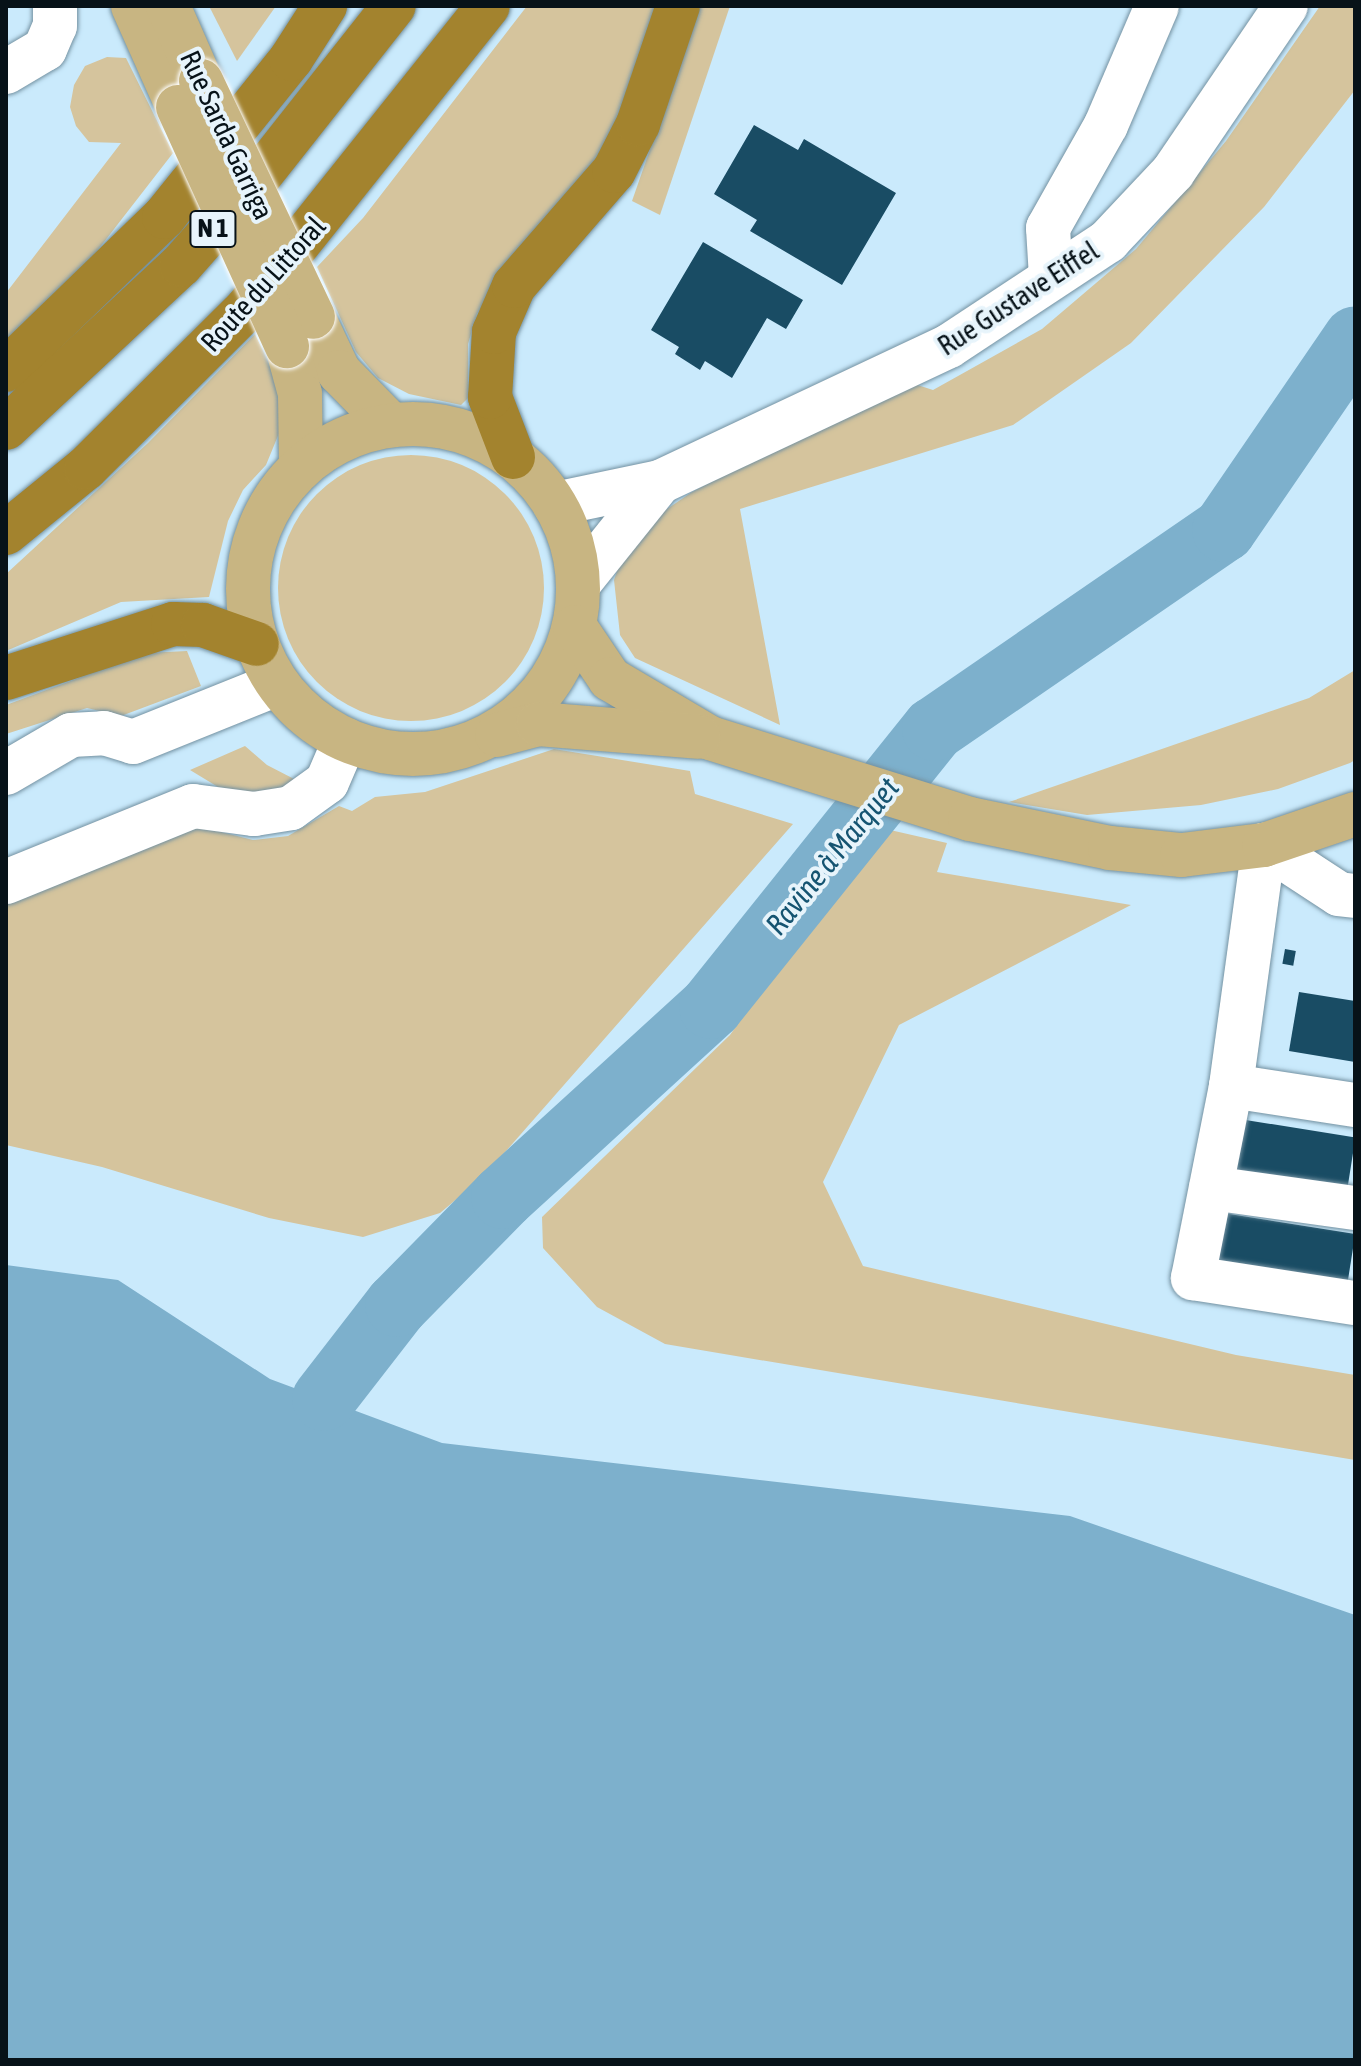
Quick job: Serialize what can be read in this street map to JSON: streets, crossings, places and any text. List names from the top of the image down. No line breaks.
{"streets":{"highway":["N 1","Route du Littoral"],"main road":["Rue Sarda Garriga"],"street":["Rue Gustave Eiffel"]},"water":["Ravine à Marquet"]}
